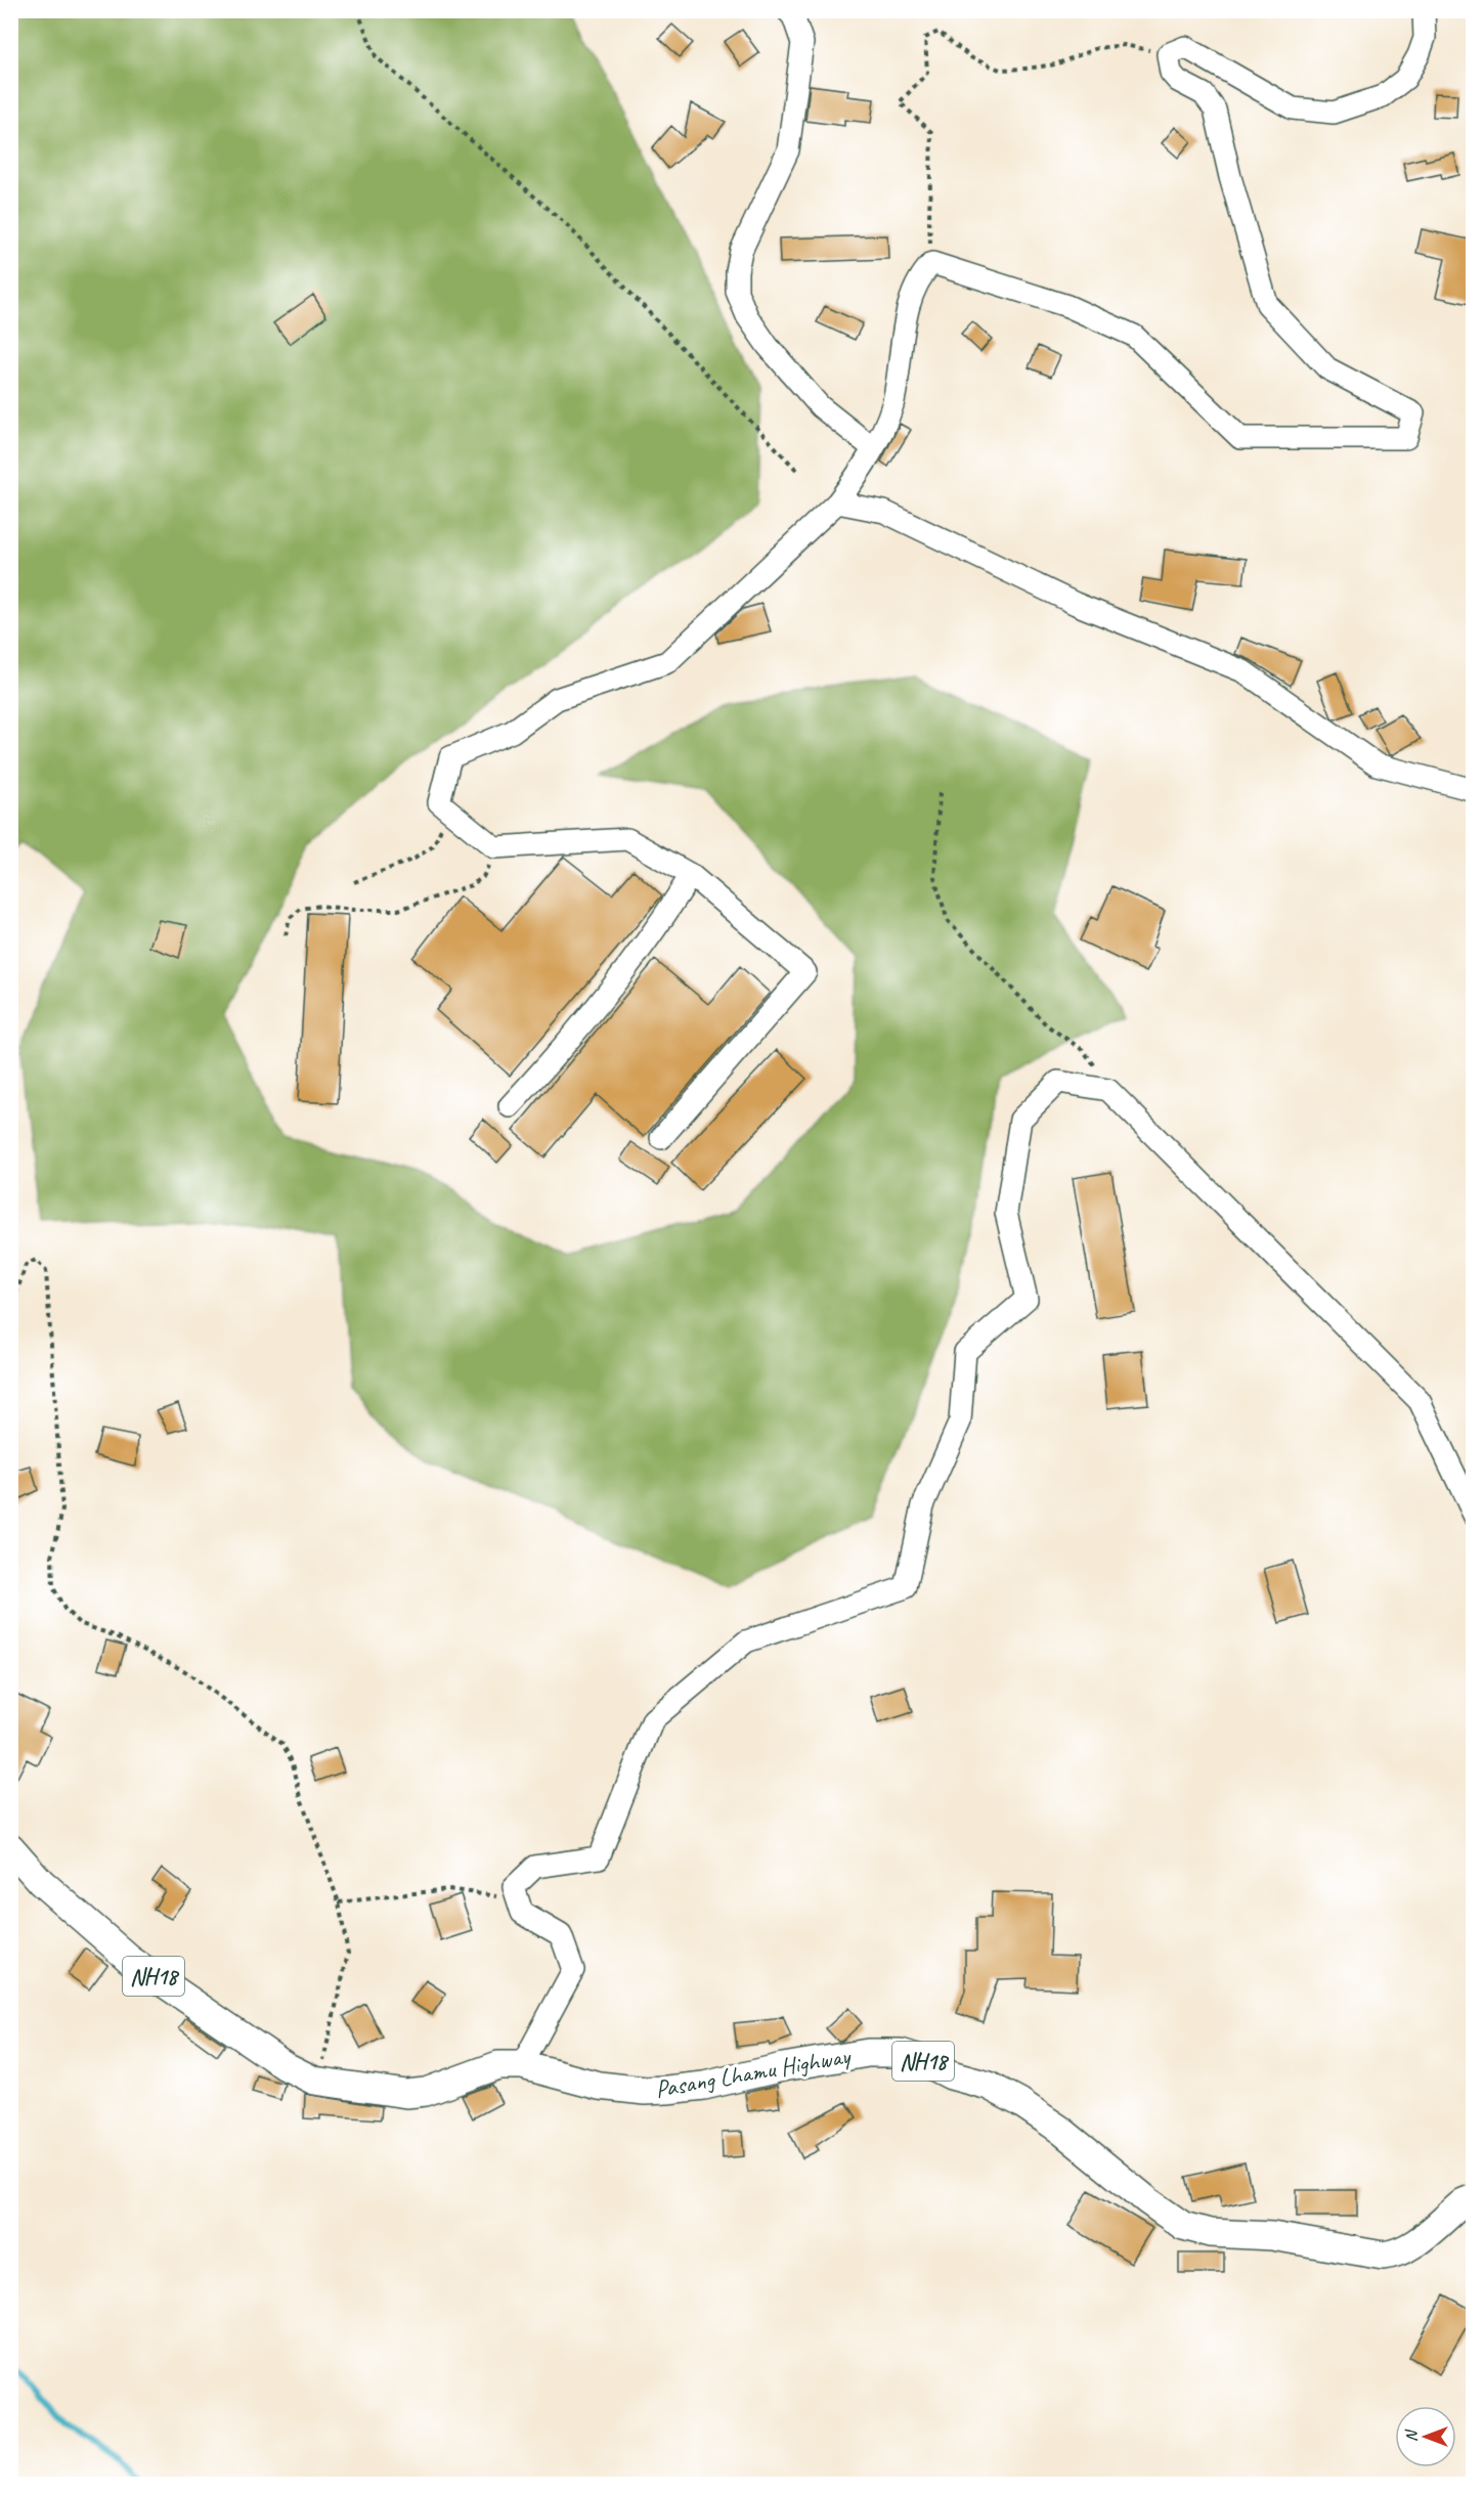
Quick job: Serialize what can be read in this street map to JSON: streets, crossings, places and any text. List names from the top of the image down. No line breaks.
{"streets":{"main road":["NH18","Pasang Lhamu Highway"]},"north":"left"}
